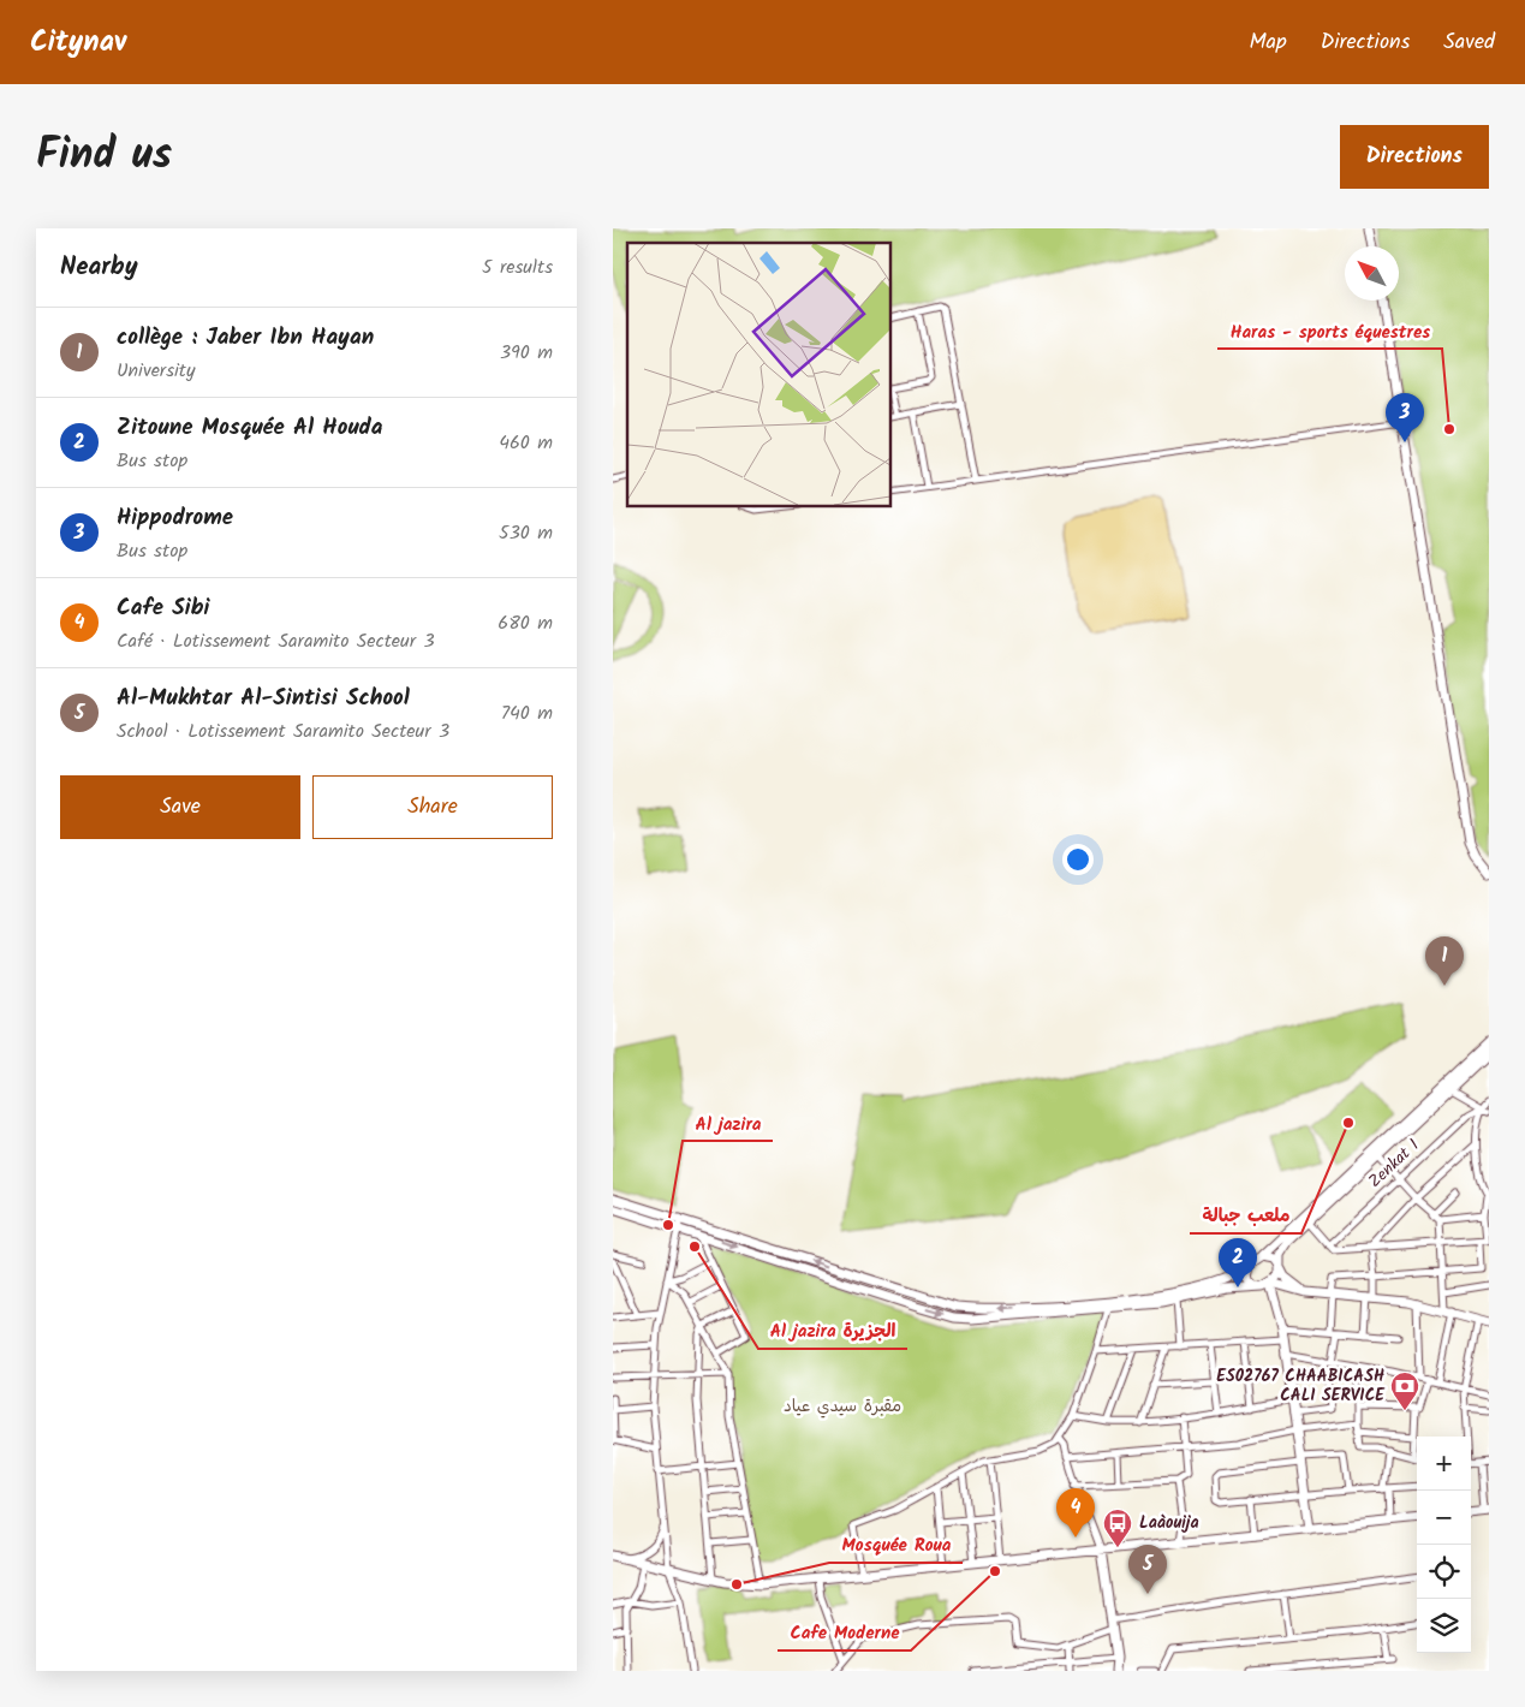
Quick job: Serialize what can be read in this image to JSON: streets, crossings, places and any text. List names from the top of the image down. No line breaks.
{"streets":{"street":["Zenkat 1"]},"parks":["مقبرة سيدي عياد"],"places":{"other":["Haras - sports équestres","ملعب جبالة","Al jazira","Al jazira الجزيرة","Cafe Moderne","Mosquée Roua"],"bank":["ES02767 CHAABICASH CALI SERVICE"],"bus stop":["Laàouija"]},"north":"top left","page":{"header":"Citynav","nav":["Map","Directions","Saved"],"title":"Find us","buttons":["Directions",["Save","Share"]],"heading":["Nearby","5 results"],"list":[{"mark":"1","name":"collège : Jaber Ibn Hayan","note":"University","value":"390 m"},{"mark":"2","name":"Zitoune Mosquée Al Houda","note":"Bus stop","value":"460 m"},{"mark":"3","name":"Hippodrome","note":"Bus stop","value":"530 m"},{"mark":"4","name":"Cafe Sibi","note":"Café · Lotissement Saramito Secteur 3","value":"680 m"},{"mark":"5","name":"Al-Mukhtar Al-Sintisi School","note":"School · Lotissement Saramito Secteur 3","value":"740 m"}],"pins":["3","1","2","4","5"],"map_buttons":["+","−"]}}
